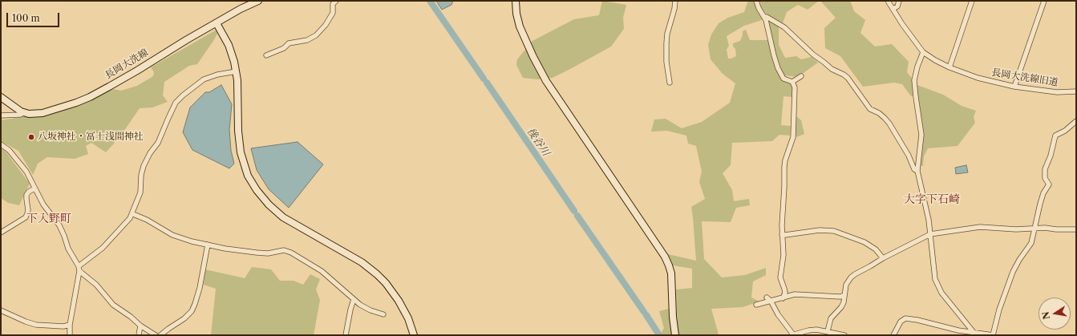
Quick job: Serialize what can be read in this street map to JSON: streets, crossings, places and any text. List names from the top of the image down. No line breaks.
{"streets":{"street":["長岡大洗線","長岡大洗線旧道"]},"districts":["大字下石崎","下入野町"],"water":["後谷川"],"places":["八坂神社・冨士浅間神社"],"scale_bar":"100 m","north":"left"}
